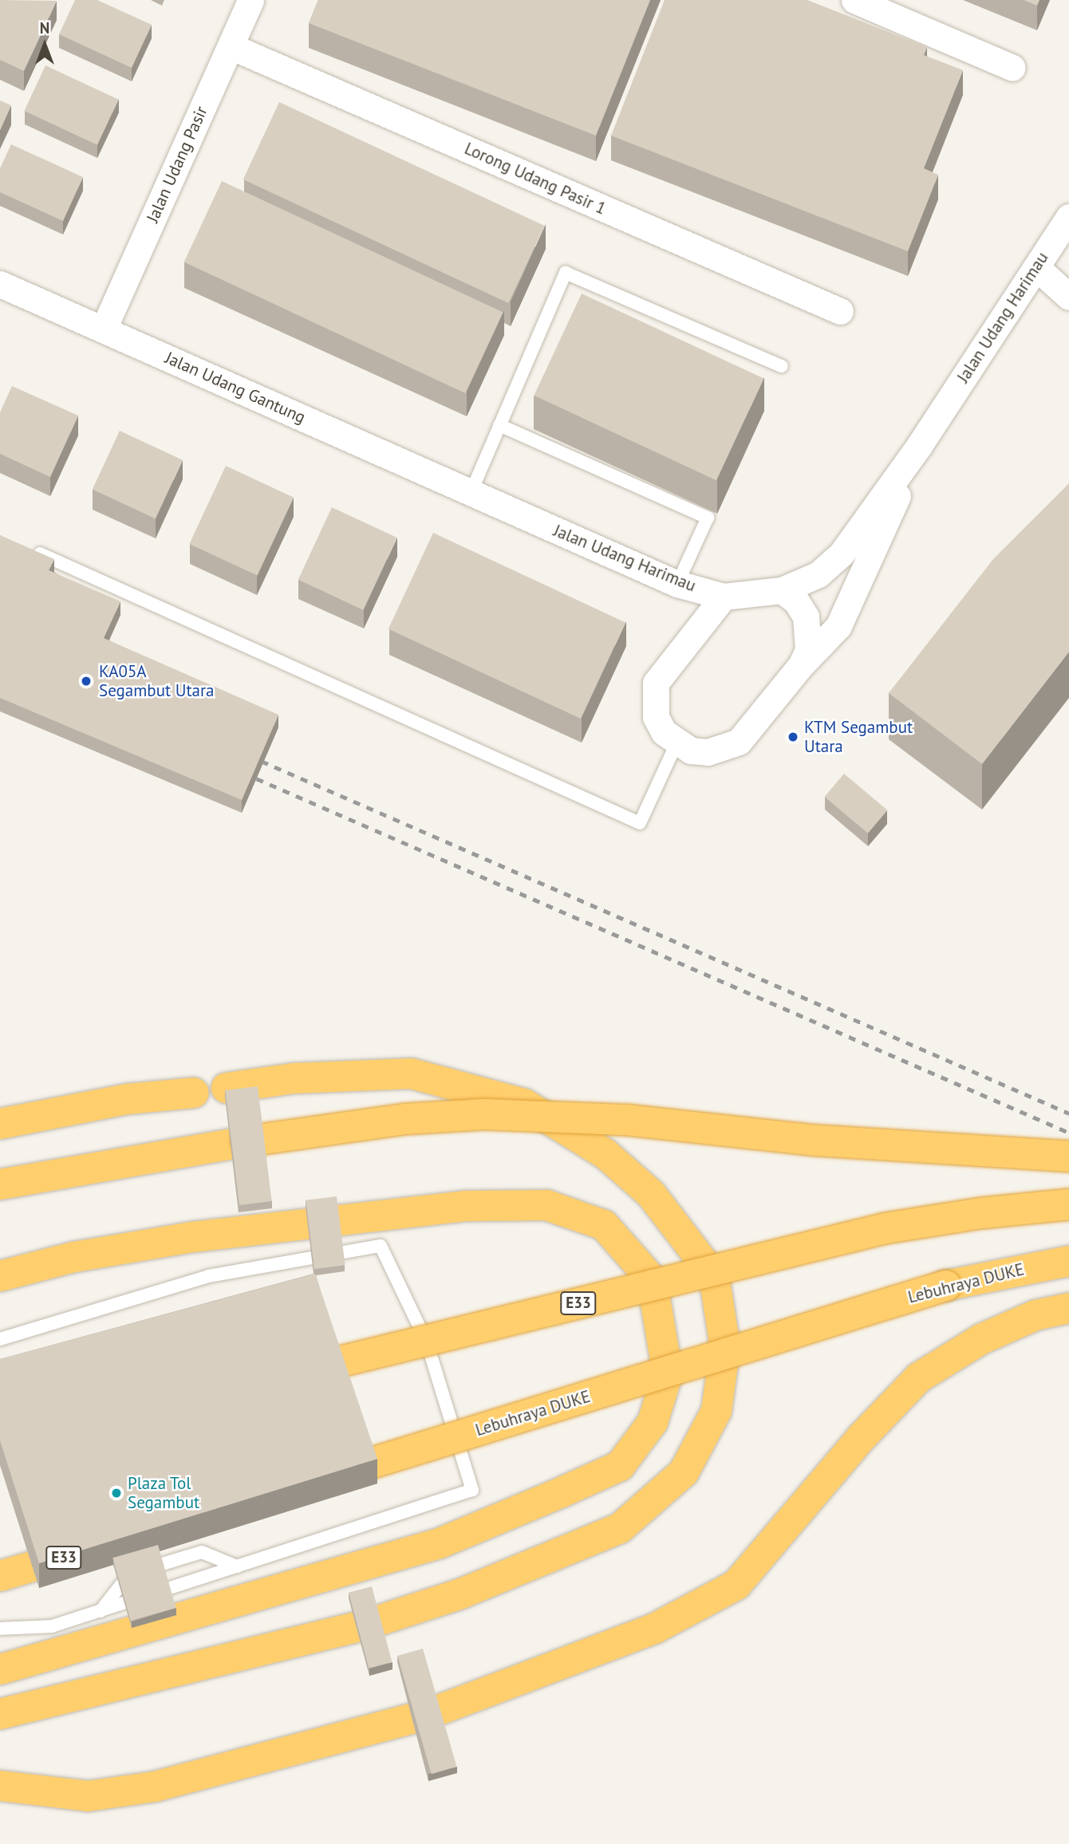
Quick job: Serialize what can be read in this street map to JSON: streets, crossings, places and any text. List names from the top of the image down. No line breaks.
{"streets":{"highway":["Lebuhraya DUKE","E33"],"street":["Jalan Udang Pasir","Lorong Udang Pasir 1","Jalan Udang Harimau","Jalan Udang Gantung"]},"crossings":[["Jalan Udang Pasir","Lorong Udang Pasir 1"],["Jalan Udang Pasir","Jalan Udang Gantung"],["Jalan Udang Harimau","Jalan Udang Gantung"]],"places":["KA05A Segambut Utara","KTM Segambut Utara","Plaza Tol Segambut"],"north":"top"}
